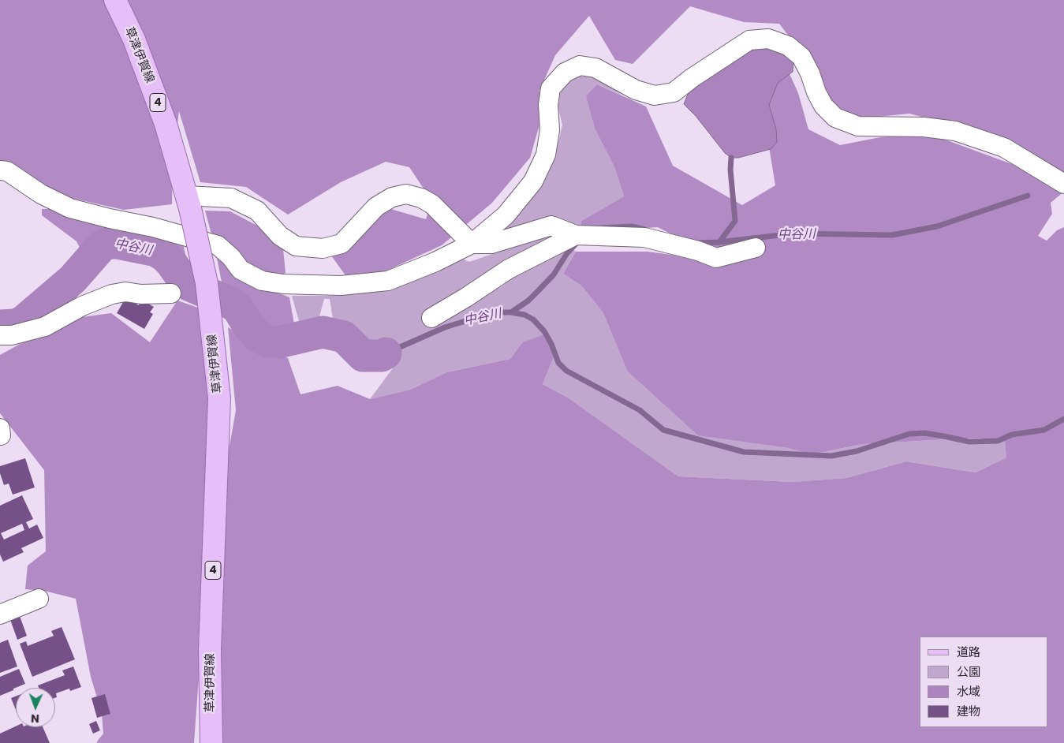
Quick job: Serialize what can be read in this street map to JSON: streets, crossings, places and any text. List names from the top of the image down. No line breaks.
{"streets":{"main road":["草津伊賀線","4"]},"water":["中谷川"],"legend":["道路","公園","水域","建物"],"north":"bottom"}
